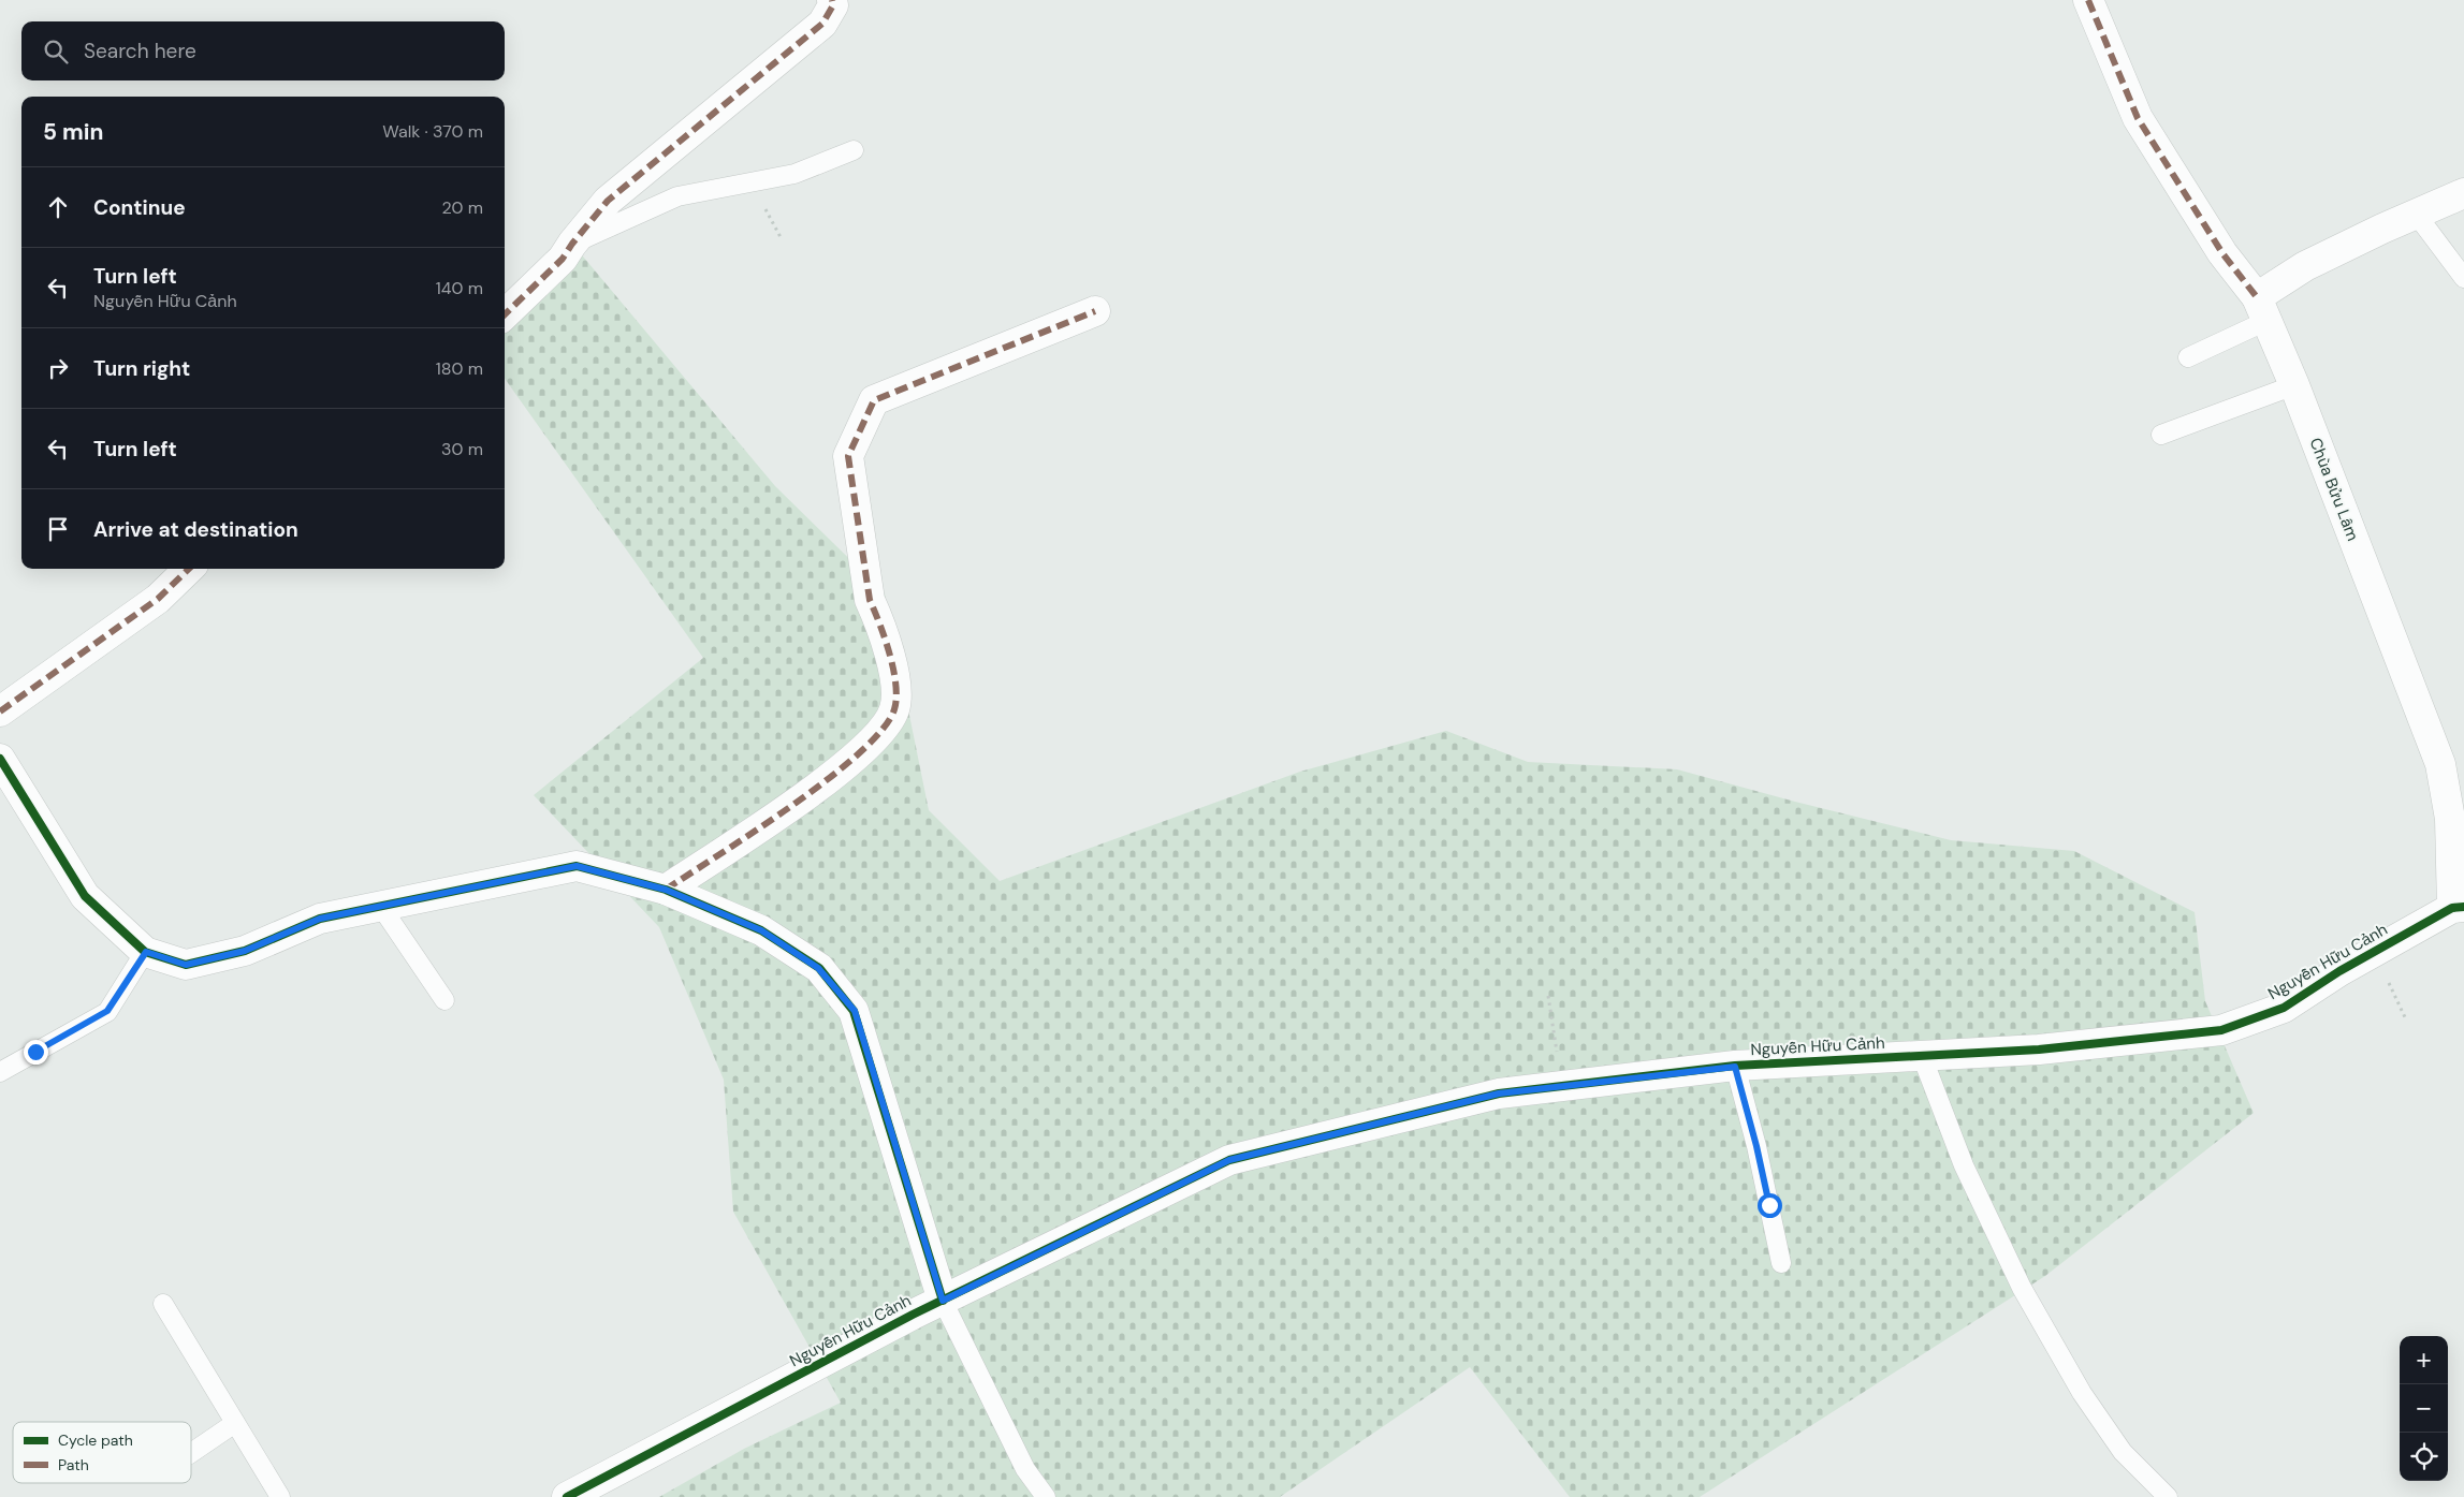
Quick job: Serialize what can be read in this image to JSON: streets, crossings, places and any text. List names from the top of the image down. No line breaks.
{"streets":{"street":["Chùa Bửu Lâm","Nguyễn Hữu Cảnh"]},"crossings":[["Chùa Bửu Lâm","Nguyễn Hữu Cảnh"]],"legend":["Cycle path","Path"],"page":{"search":"Search here","heading":["5 min","Walk · 370 m"],"list":[["Continue","20 m"],["Turn left","Nguyễn Hữu Cảnh","140 m"],["Turn right","180 m"],["Turn left","30 m"],"Arrive at destination"],"map_buttons":["+","−"]}}
